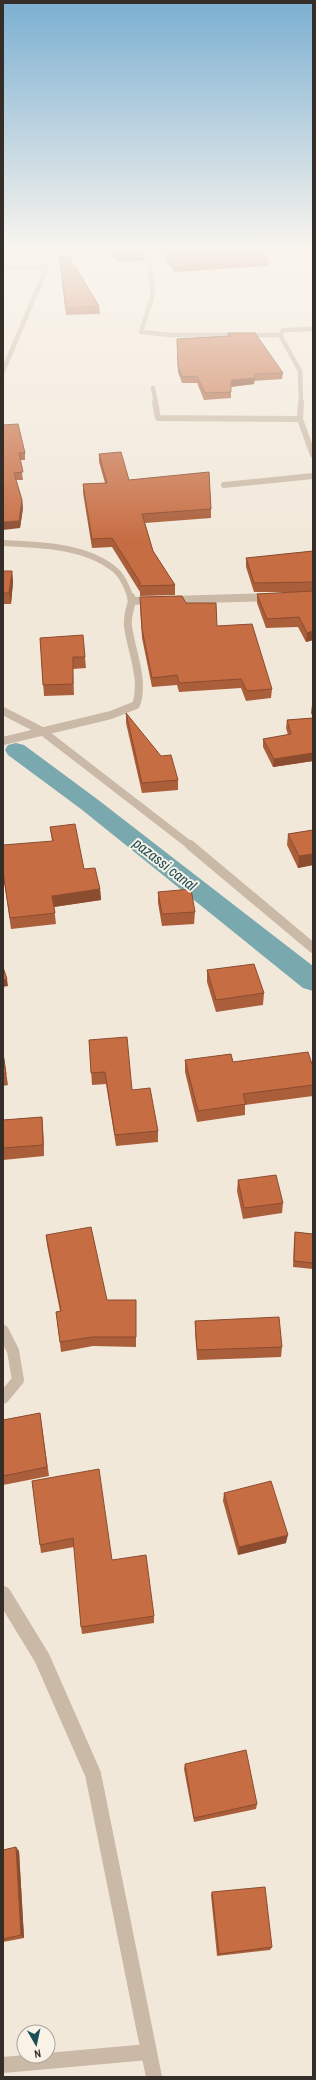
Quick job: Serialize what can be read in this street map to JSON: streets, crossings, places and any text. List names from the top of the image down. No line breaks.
{"water":["pazassi canal"],"north":"bottom"}
